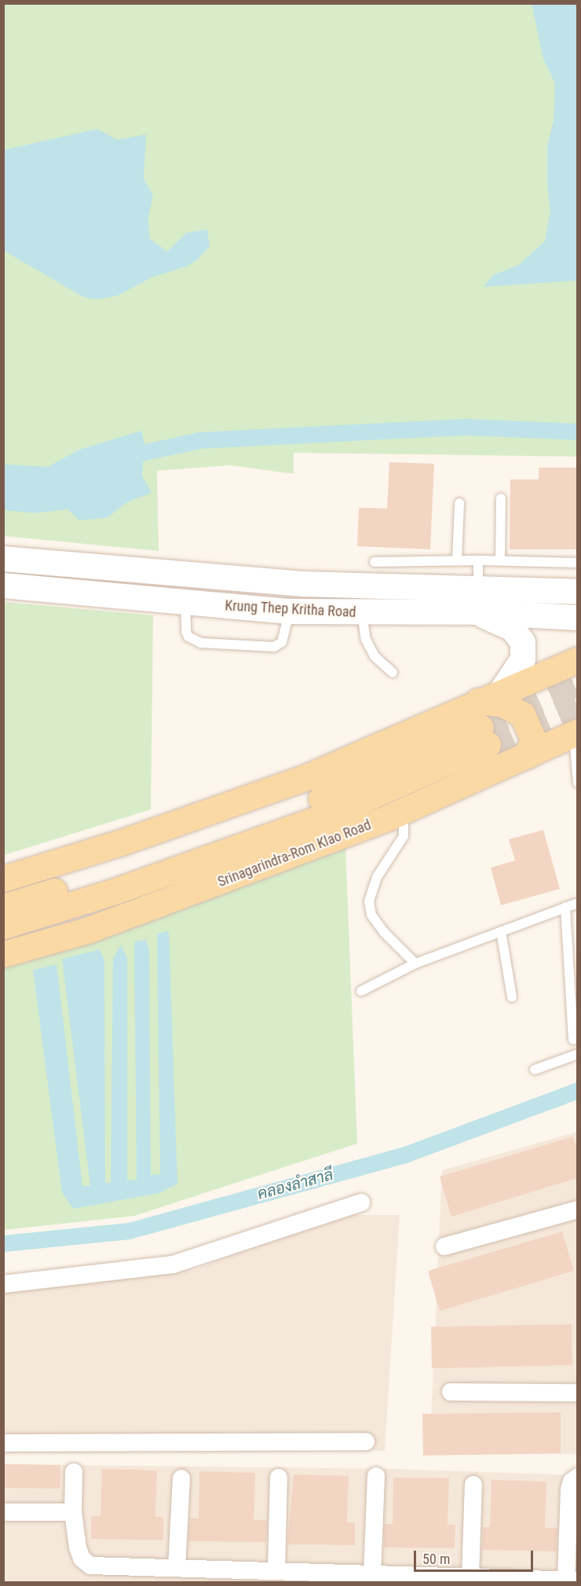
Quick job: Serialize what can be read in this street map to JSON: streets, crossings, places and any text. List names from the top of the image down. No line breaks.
{"streets":{"main road":["Krung Thep Kritha Road","Srinagarindra-Rom Klao Road"]},"water":["คลองลำสาลี"],"scale_bar":"50 m"}
